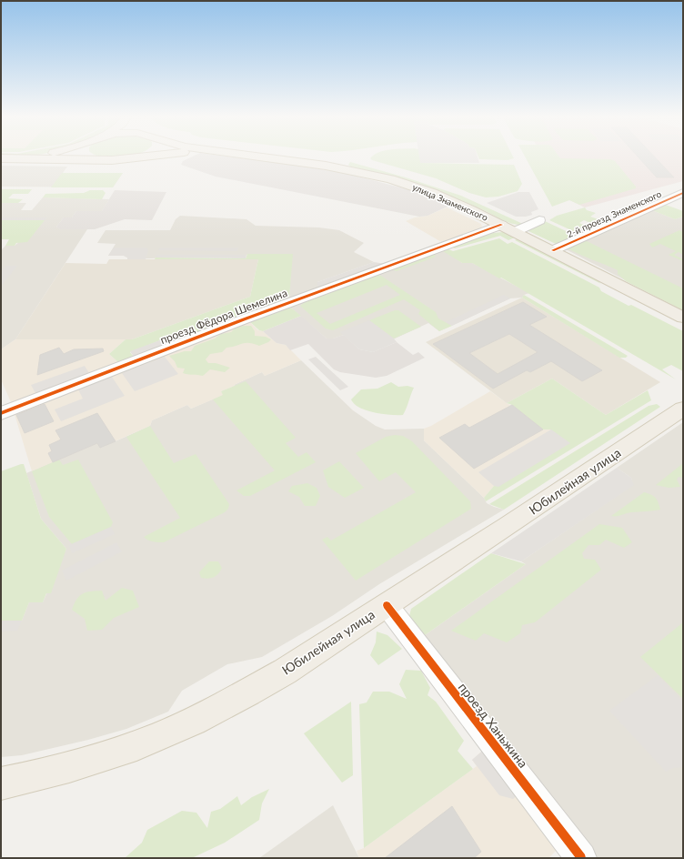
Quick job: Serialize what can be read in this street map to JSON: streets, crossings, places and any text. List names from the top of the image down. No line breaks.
{"streets":{"main road":["улица Знаменского","Юбилейная улица"],"street":["2-й проезд Знаменского","проезд Фёдора Шемелина","проезд Ханьжина"]},"crossings":[["улица Знаменского","2-й проезд Знаменского"],["улица Знаменского","проезд Фёдора Шемелина"],["Юбилейная улица","проезд Ханьжина"]]}
